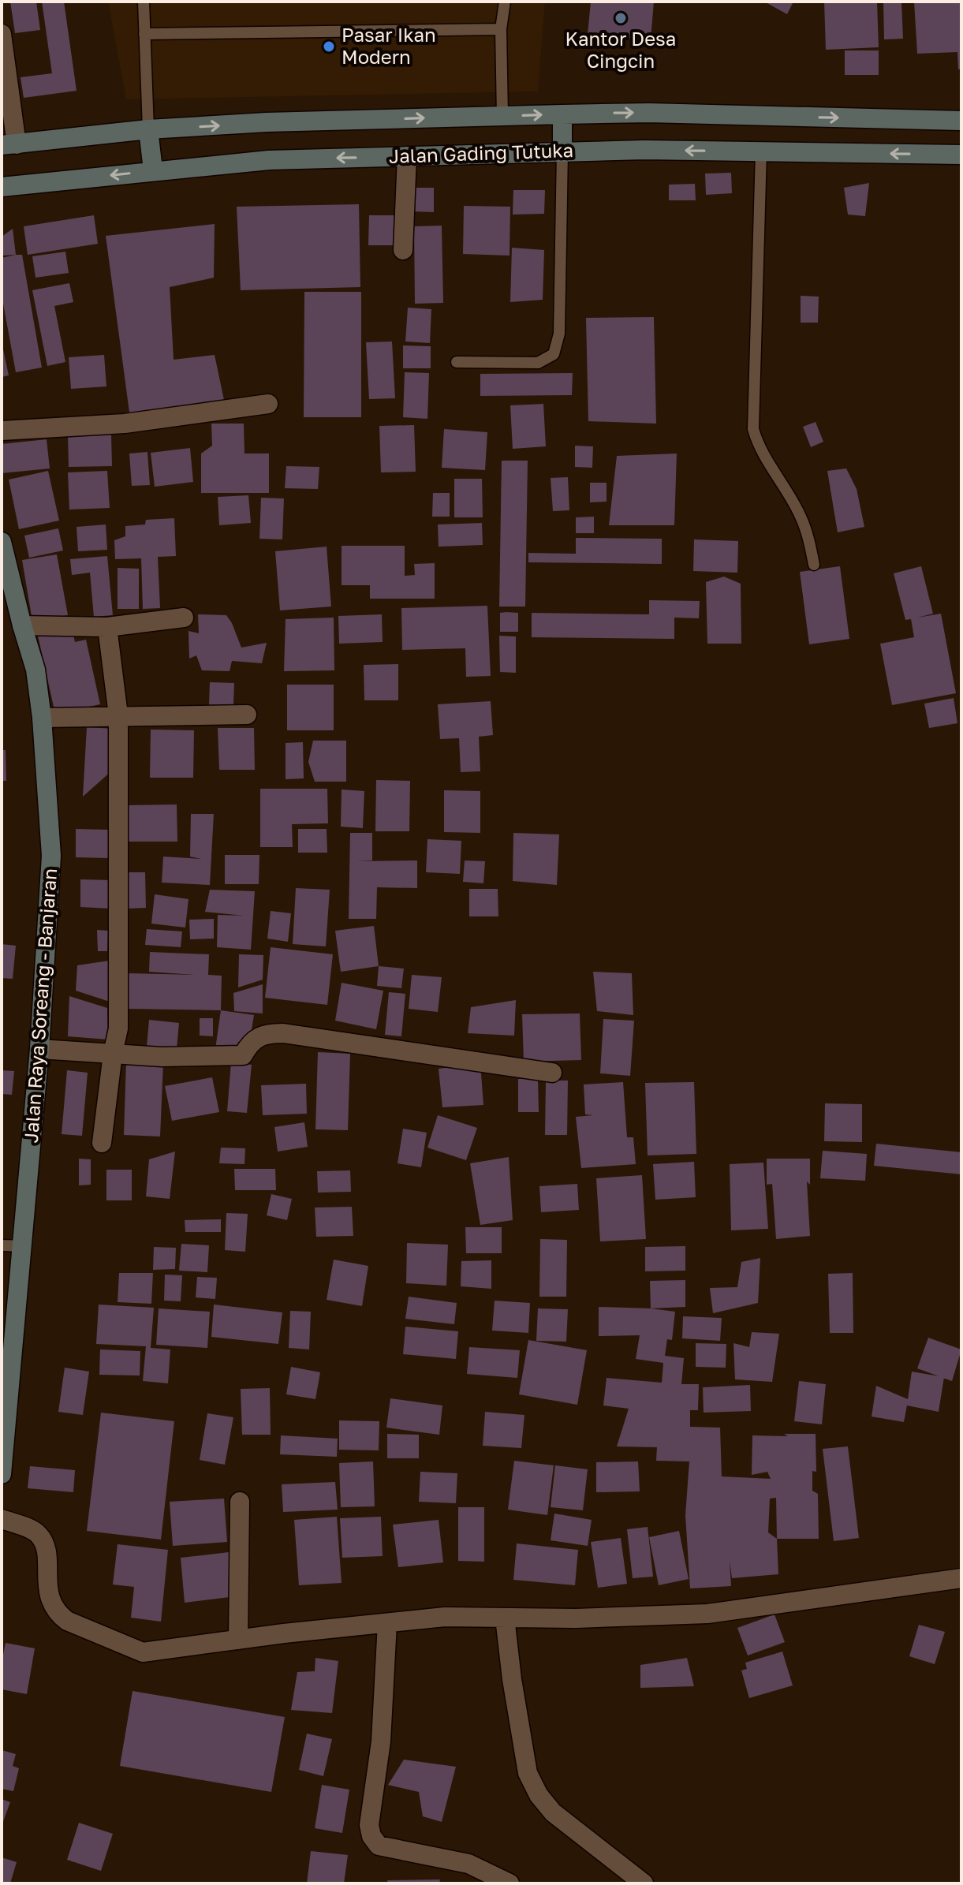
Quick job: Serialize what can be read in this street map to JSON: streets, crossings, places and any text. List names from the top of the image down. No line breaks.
{"streets":{"main road":["Jalan Gading Tutuka","Jalan Raya Soreang - Banjaran"]},"places":["Kantor Desa Cingcin","Pasar Ikan Modern"]}
